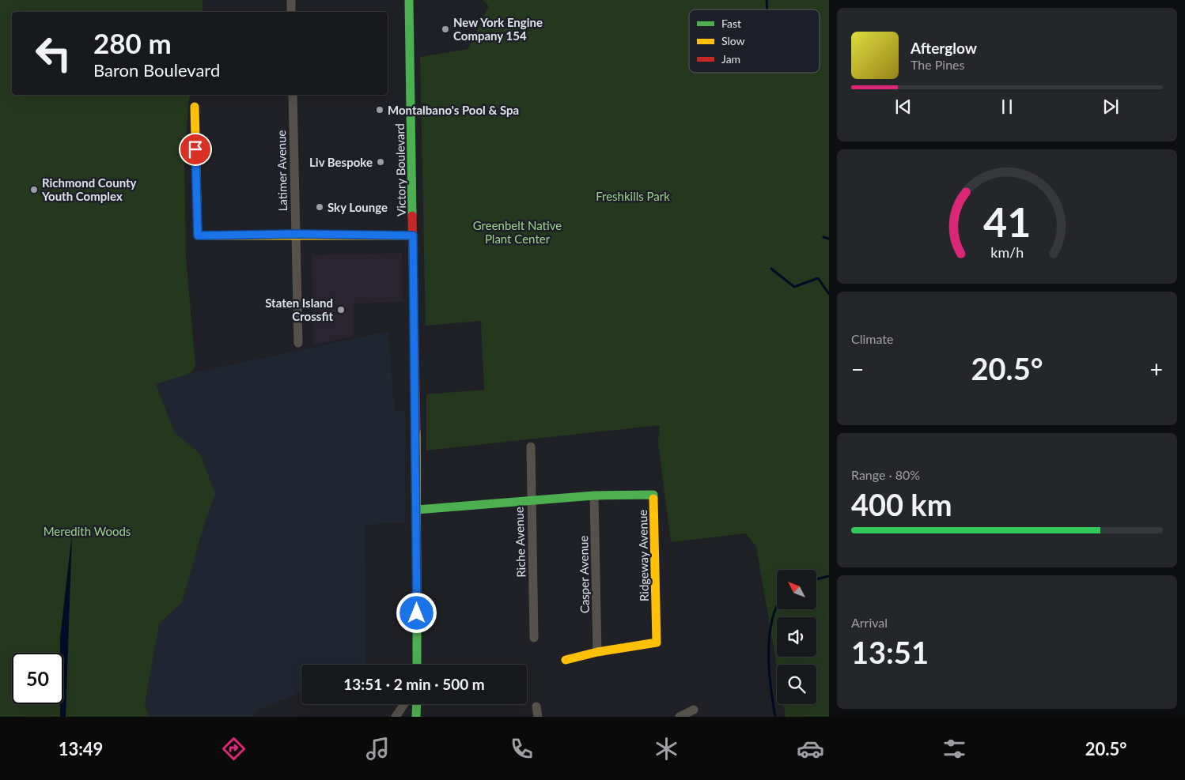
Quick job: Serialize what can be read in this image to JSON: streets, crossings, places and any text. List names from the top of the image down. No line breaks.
{"streets":{"street":["Victory Boulevard","Latimer Avenue","Riche Avenue","Ridgeway Avenue","Casper Avenue"]},"crossings":[["Victory Boulevard","Ridgeway Avenue"],["Riche Avenue","Ridgeway Avenue"],["Ridgeway Avenue","Casper Avenue"]],"parks":["Freshkills Park","Greenbelt Native Plant Center","Meredith Woods"],"places":["New York Engine Company 154","Montalbano's Pool & Spa","Liv Bespoke","Richmond County Youth Complex","Sky Lounge","Staten Island Crossfit"],"legend":["Fast","Slow","Jam"],"north":"top left","page":{"turn":["280 m","Baron Boulevard"],"song":["Afterglow","The Pines"],"tile":["Climate",["Range · 80%","400 km"],["Arrival","13:51"]],"heat":["−","20.5°","+"],"limit":"50","trip":"13:51 · 2 min · 500 m","tabs":["13:49","20.5°"],"gauge":["41","km/h"]}}
